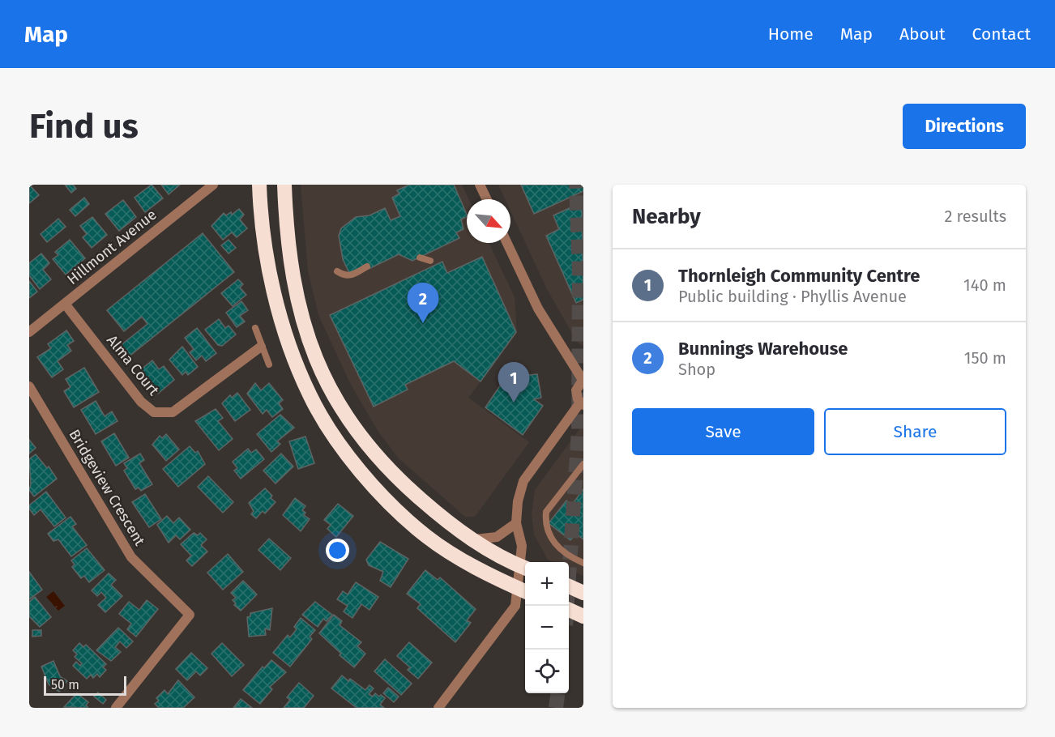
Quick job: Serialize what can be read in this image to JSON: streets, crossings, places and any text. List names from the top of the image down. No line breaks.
{"streets":{"street":["Hillmont Avenue","Alma Court","Bridgeview Crescent"]},"crossings":[["Hillmont Avenue","Alma Court"]],"scale_bar":"50 m","north":"bottom right","page":{"header":"Map","nav":["Home","Map","About","Contact"],"buttons":["Directions",["Save","Share"]],"title":"Find us","heading":["Nearby","2 results"],"list":[{"mark":"1","name":"Thornleigh Community Centre","note":"Public building · Phyllis Avenue","value":"140 m"},{"mark":"2","name":"Bunnings Warehouse","note":"Shop","value":"150 m"}],"pins":["2","1"],"map_buttons":["+","−"],"scale":"50 m"}}
